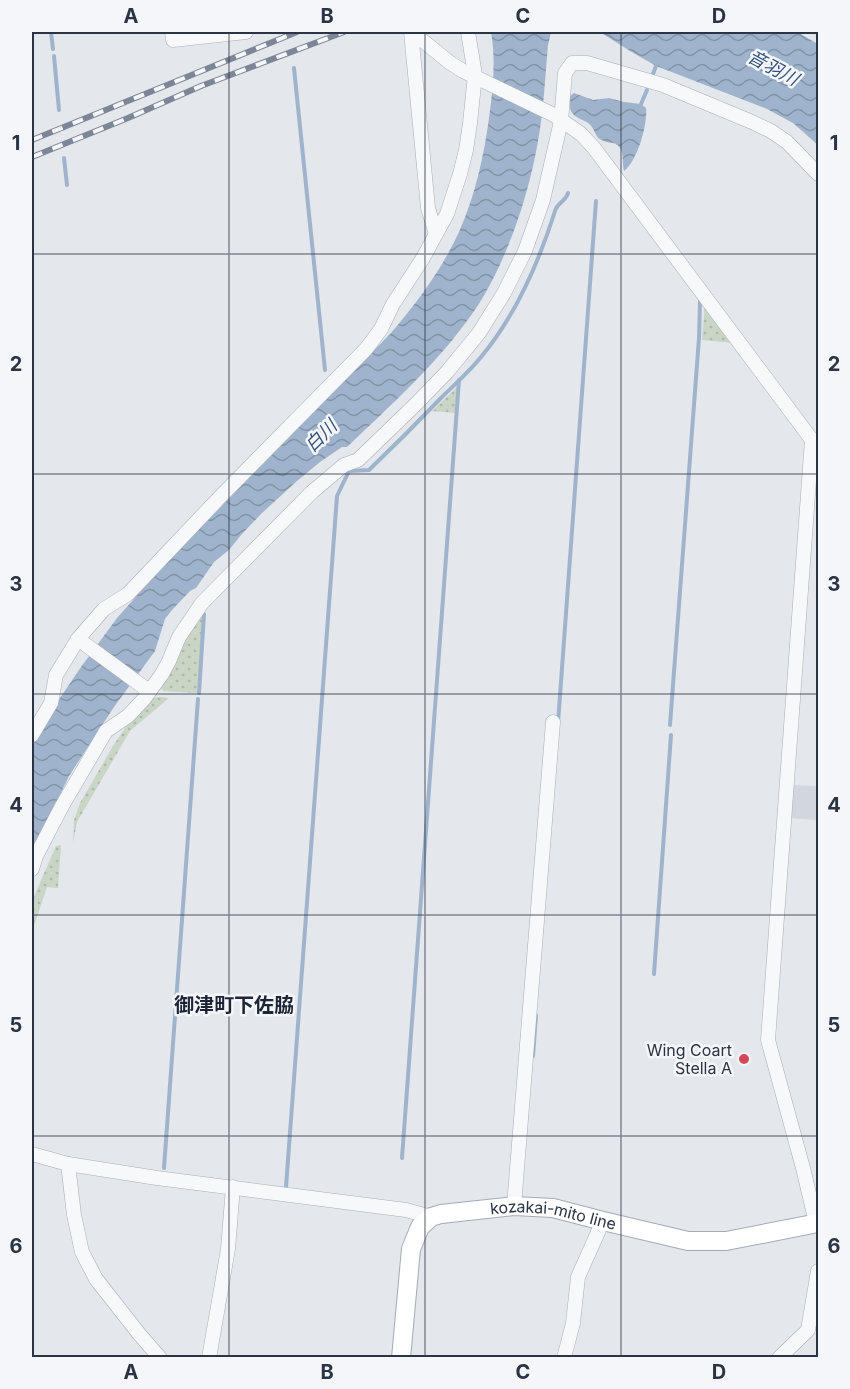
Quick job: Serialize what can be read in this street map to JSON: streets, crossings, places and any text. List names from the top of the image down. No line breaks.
{"streets":{"main road":["kozakai-mito line"]},"districts":["御津町下佐脇"],"water":["音羽川","白川"],"places":["Wing Coart Stella A"],"grid":{"columns":["A","B","C","D"],"rows":["1","2","3","4","5","6"]}}
